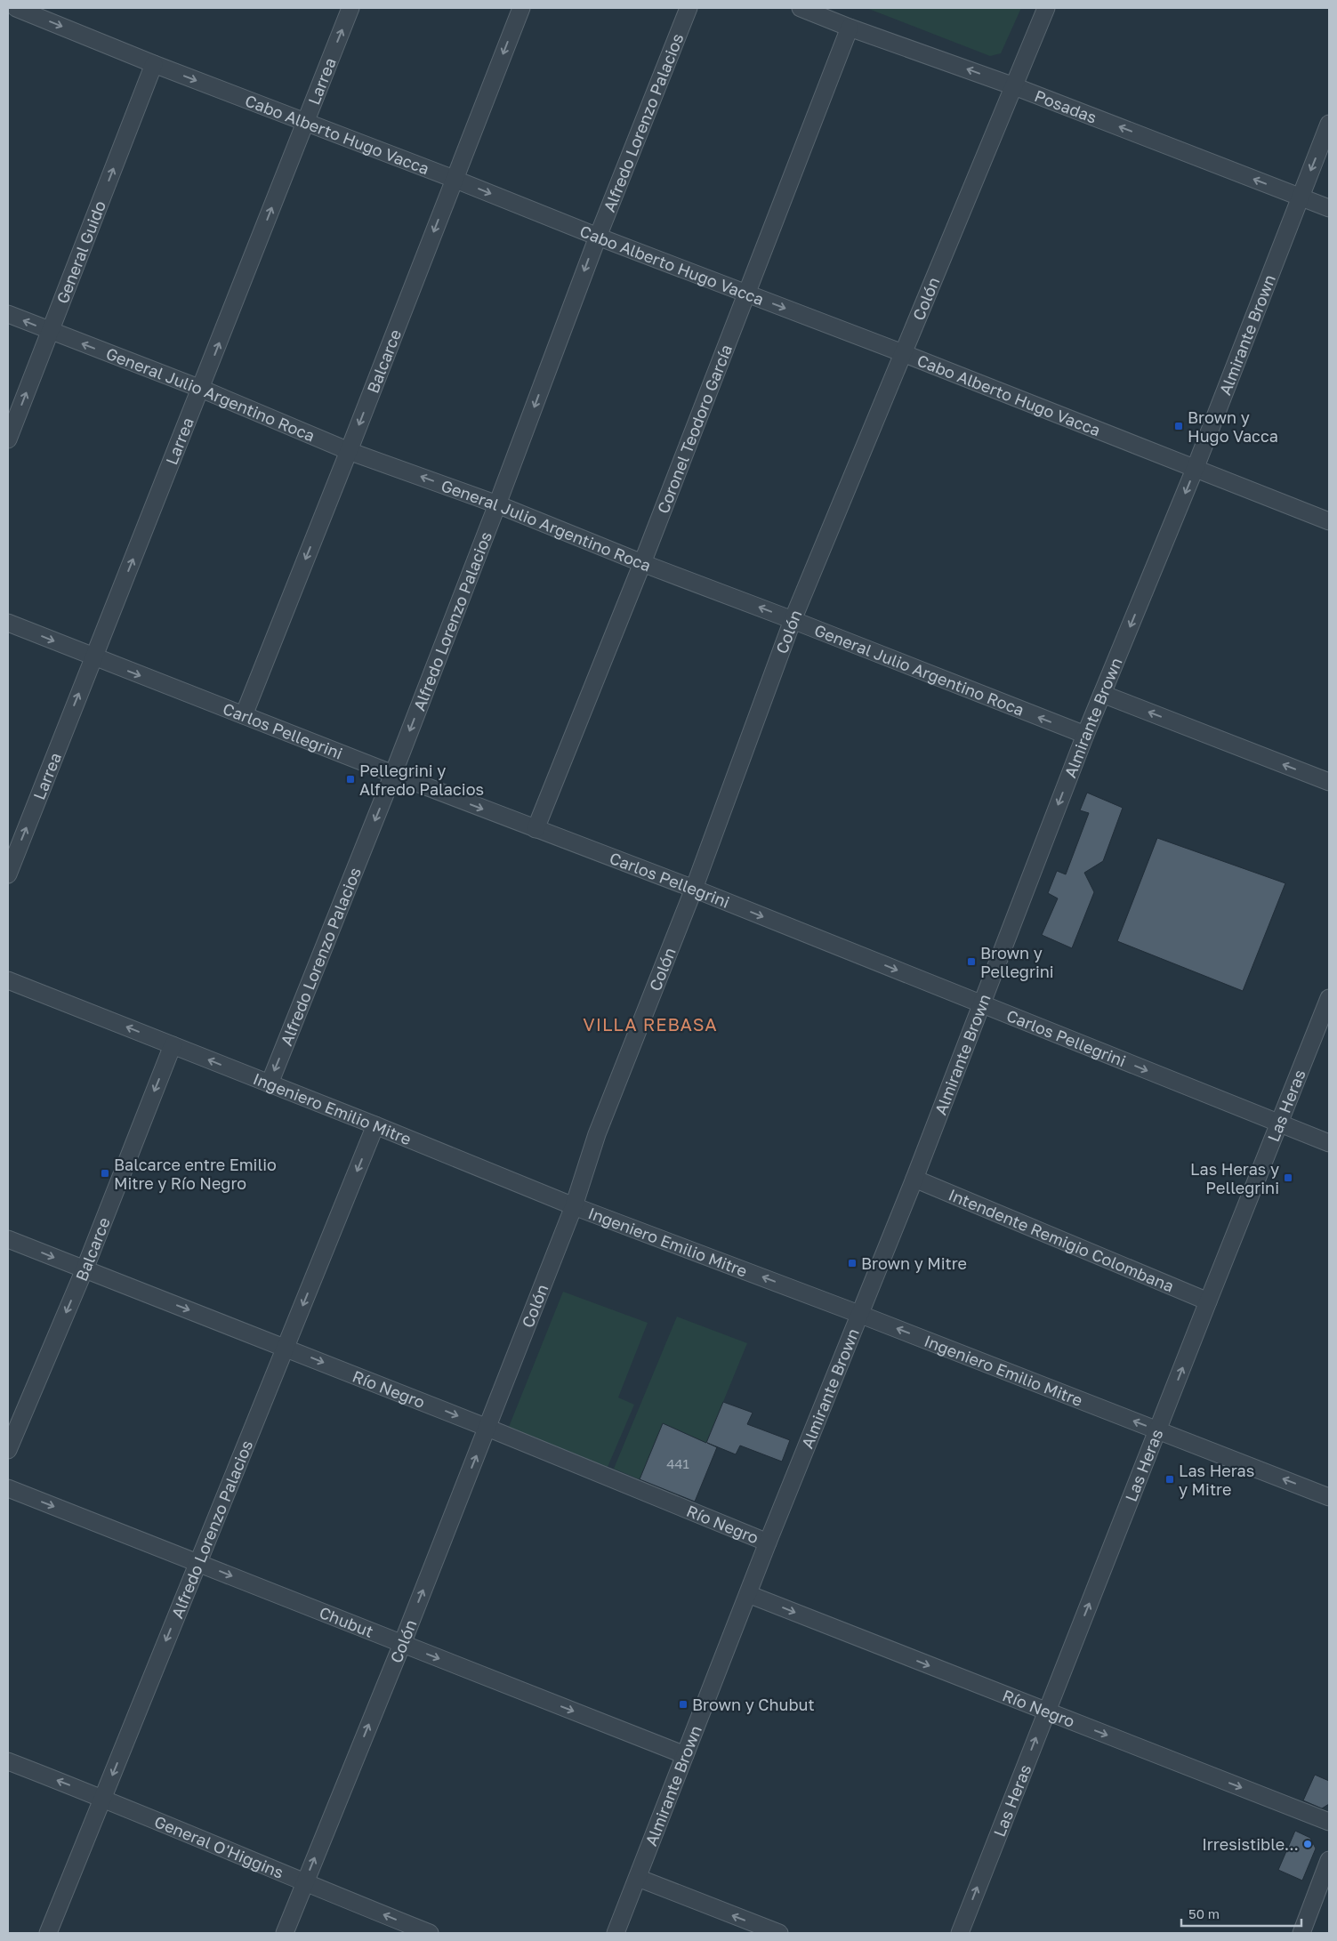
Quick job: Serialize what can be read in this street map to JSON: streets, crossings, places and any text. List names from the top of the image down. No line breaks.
{"streets":{"street":["Larrea","Posadas","Alfredo Lorenzo Palacios","Cabo Alberto Hugo Vacca","General Guido","Colón","Almirante Brown","Balcarce","General Julio Argentino Roca","Coronel Teodoro García","Carlos Pellegrini","Las Heras","Ingeniero Emilio Mitre","Intendente Remigio Colombana","Río Negro","Chubut","General O'Higgins"]},"crossings":[["Larrea","Cabo Alberto Hugo Vacca"],["Larrea","General Julio Argentino Roca"],["Larrea","Carlos Pellegrini"],["Posadas","Colón"],["Posadas","Almirante Brown"],["Posadas","Coronel Teodoro García"],["Alfredo Lorenzo Palacios","Cabo Alberto Hugo Vacca"],["Alfredo Lorenzo Palacios","General Julio Argentino Roca"],["Alfredo Lorenzo Palacios","Carlos Pellegrini"],["Alfredo Lorenzo Palacios","Ingeniero Emilio Mitre"],["Alfredo Lorenzo Palacios","Río Negro"],["Alfredo Lorenzo Palacios","Chubut"],["Alfredo Lorenzo Palacios","General O'Higgins"],["Cabo Alberto Hugo Vacca","General Guido"],["Cabo Alberto Hugo Vacca","Colón"],["Cabo Alberto Hugo Vacca","Almirante Brown"],["Cabo Alberto Hugo Vacca","Balcarce"],["Cabo Alberto Hugo Vacca","Coronel Teodoro García"],["General Guido","General Julio Argentino Roca"],["Colón","General Julio Argentino Roca"],["Colón","Carlos Pellegrini"],["Colón","Ingeniero Emilio Mitre"],["Colón","Río Negro"],["Colón","Chubut"],["Colón","General O'Higgins"],["Almirante Brown","General Julio Argentino Roca"],["Almirante Brown","Carlos Pellegrini"],["Almirante Brown","Ingeniero Emilio Mitre"],["Almirante Brown","Intendente Remigio Colombana"],["Almirante Brown","Río Negro"],["Almirante Brown","Chubut"],["Balcarce","General Julio Argentino Roca"],["Balcarce","Carlos Pellegrini"],["Balcarce","Ingeniero Emilio Mitre"],["Balcarce","Río Negro"],["General Julio Argentino Roca","Coronel Teodoro García"],["Coronel Teodoro García","Carlos Pellegrini"],["Carlos Pellegrini","Las Heras"],["Las Heras","Ingeniero Emilio Mitre"],["Las Heras","Intendente Remigio Colombana"],["Las Heras","Río Negro"]],"one_way":["Larrea","Posadas","Alfredo Lorenzo Palacios","Cabo Alberto Hugo Vacca","General Guido","Balcarce","General Julio Argentino Roca","Carlos Pellegrini","Las Heras","Ingeniero Emilio Mitre","Río Negro","Chubut","General O'Higgins"],"districts":["VILLA REBASA"],"places":{"transit":["Brown y Hugo Vacca","Pellegrini y Alfredo Palacios","Brown y Pellegrini","Balcarce entre Emilio Mitre y Río Negro","Las Heras y Pellegrini","Brown y Mitre","Las Heras y Mitre","Brown y Chubut"],"other":["Irresistible..."]},"house_numbers":["441"],"scale_bar":"50 m"}
